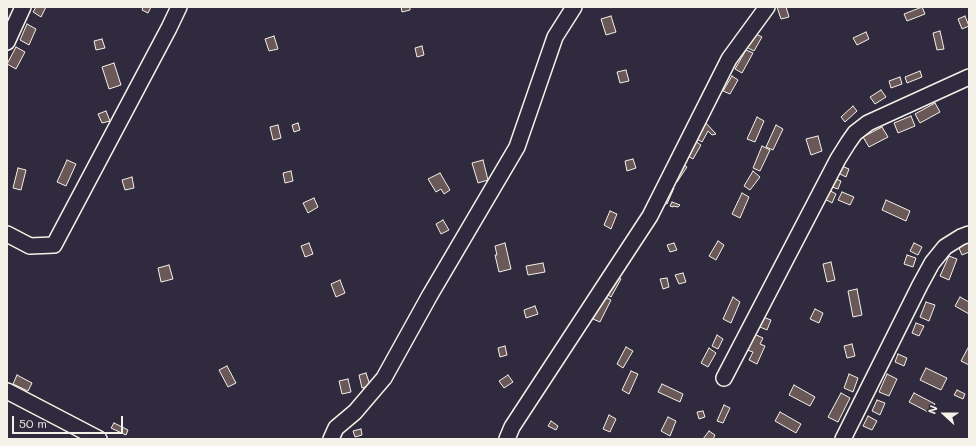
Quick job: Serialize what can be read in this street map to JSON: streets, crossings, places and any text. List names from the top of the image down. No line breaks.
{"scale_bar":"50 m","north":"left"}
